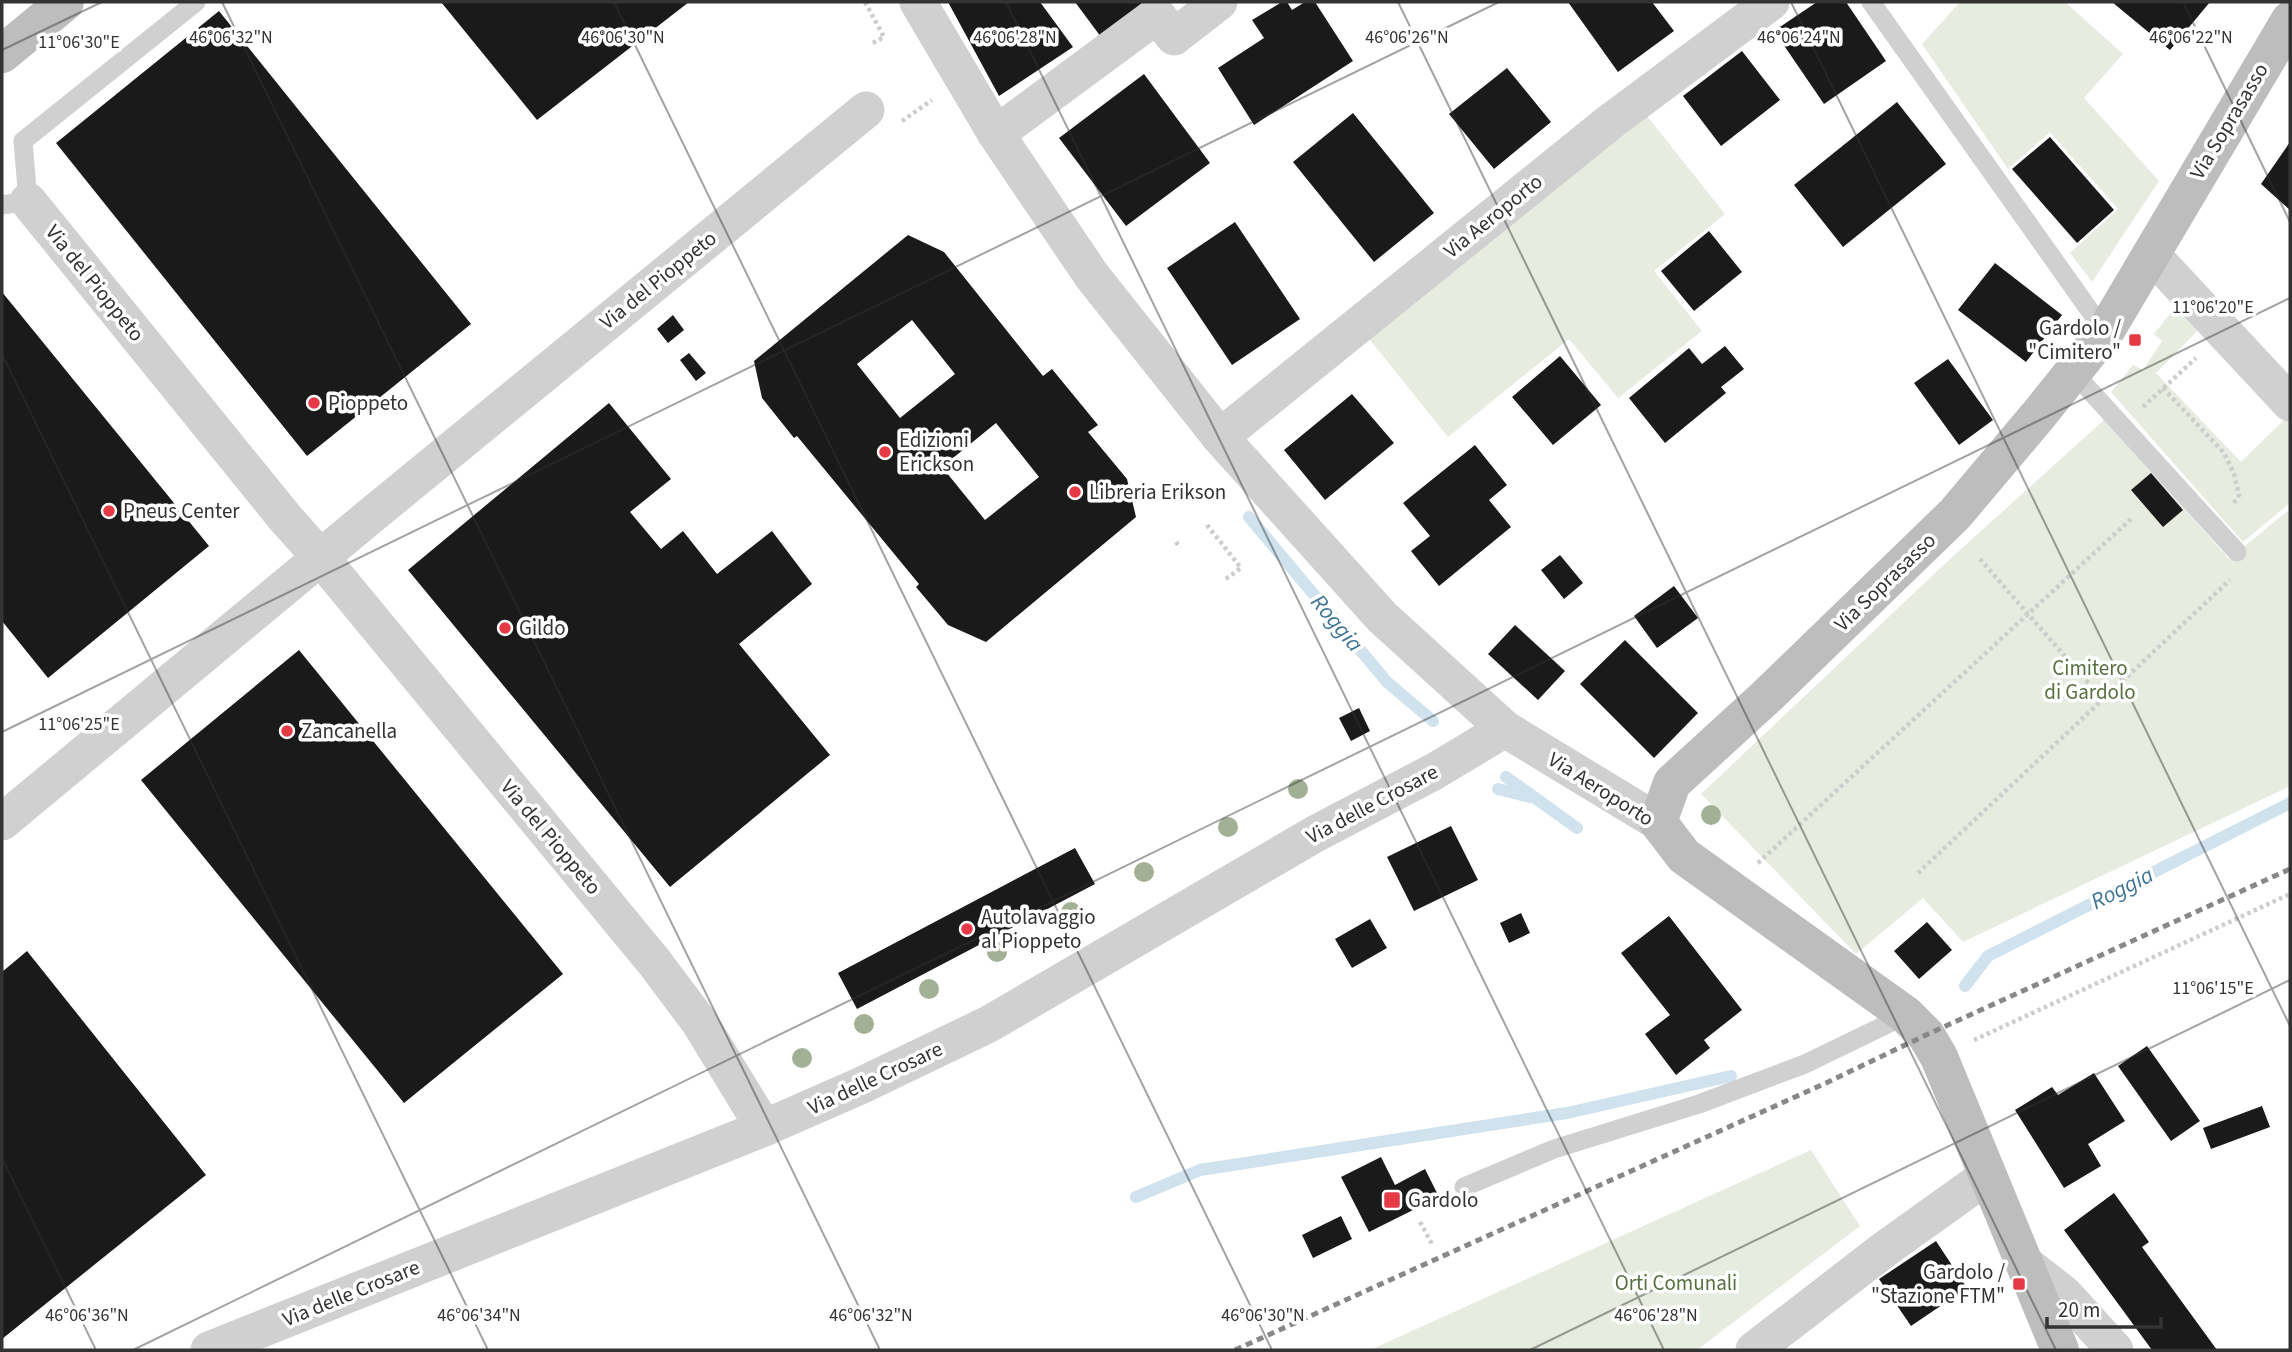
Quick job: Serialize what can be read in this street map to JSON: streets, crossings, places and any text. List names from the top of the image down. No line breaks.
{"streets":{"street":["Via Soprasasso","Via Aeroporto","Via del Pioppeto","Via delle Crosare"]},"crossings":[["Via Soprasasso","Via Aeroporto"],["Via Aeroporto","Via delle Crosare"],["Via del Pioppeto","Via delle Crosare"]],"water":["Roggia"],"parks":["Cimitero di Gardolo","Orti Comunali"],"places":{"transit":["Gardolo / \"Cimitero\"","Gardolo","Gardolo / \"Stazione FTM\""],"other":["Pioppeto","Edizioni Erickson","Libreria Erikson","Pneus Center","Gildo","Zancanella","Autolavaggio al Pioppeto"]},"scale_bar":"20 m","coordinates":["46°06'32\"N","46°06'30\"N","46°06'28\"N","46°06'26\"N","46°06'24\"N","46°06'22\"N","11°06'30\"E","11°06'20\"E","11°06'25\"E","11°06'15\"E","46°06'36\"N","46°06'34\"N"]}
